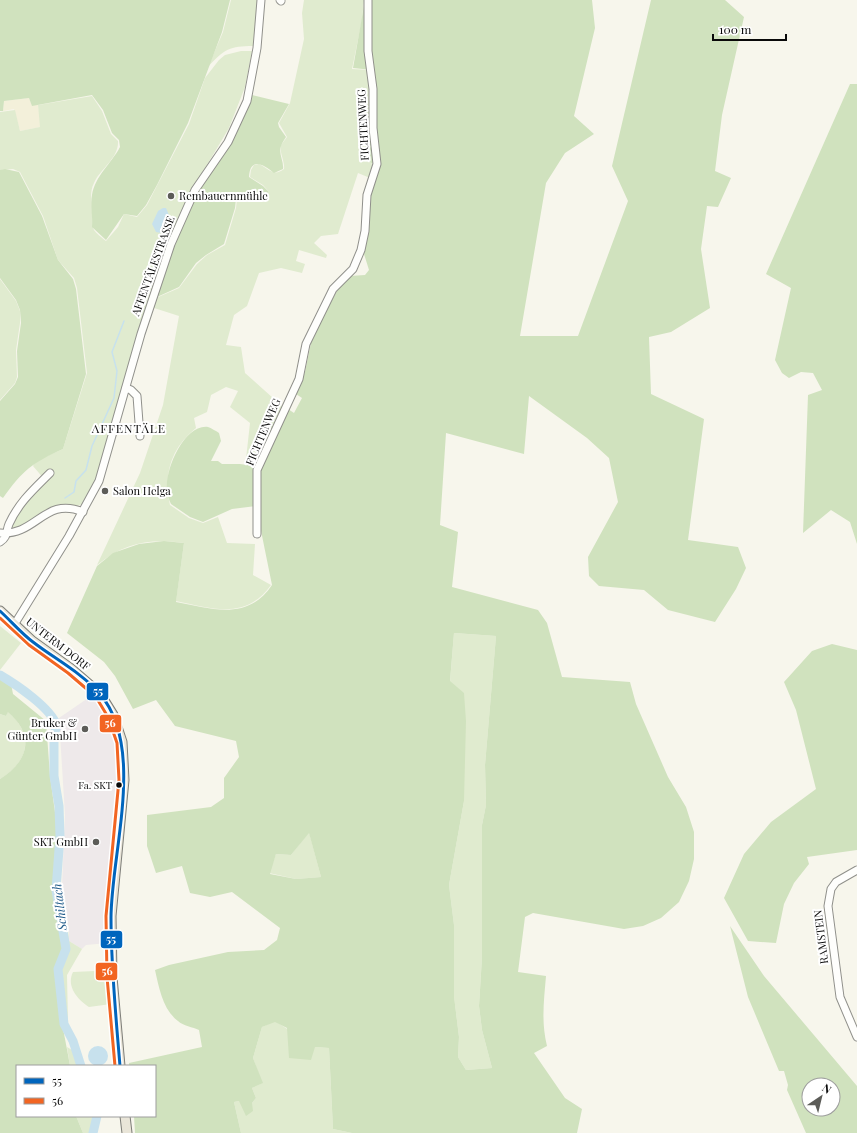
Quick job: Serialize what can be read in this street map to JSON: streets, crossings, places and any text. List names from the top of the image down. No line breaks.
{"streets":{"main road":["UNTERM DORF"],"street":["FICHTENWEG","AFFENTÄLESTRASSE","RAMSTEIN"]},"crossings":[["AFFENTÄLESTRASSE","UNTERM DORF"]],"districts":["AFFENTÄLE"],"water":["Schiltach"],"places":["Rembauernmühle","Salon Helga","Bruker & Günter GmbH","Fa. SKT","SKT GmbH"],"lines":["transit line 55","transit line 56"],"legend":["55","56"],"scale_bar":"100 m","north":"top right"}
